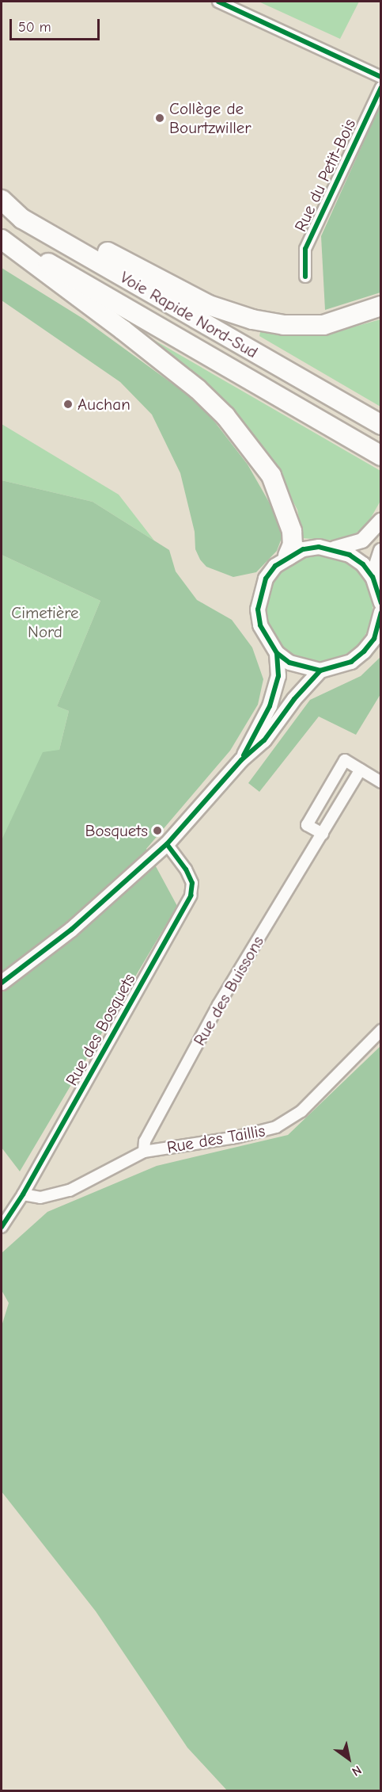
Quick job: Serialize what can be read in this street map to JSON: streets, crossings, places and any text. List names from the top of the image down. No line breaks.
{"streets":{"highway":["Voie Rapide Nord-Sud"],"street":["Rue du Petit-Bois","Rue des Buissons","Rue des Bosquets","Rue des Taillis"]},"crossings":[["Rue des Buissons","Rue des Taillis"],["Rue des Bosquets","Rue des Taillis"]],"parks":["Cimetière Nord"],"places":["Collège de Bourtzwiller","Auchan","Bosquets"],"scale_bar":"50 m","north":"bottom right"}
